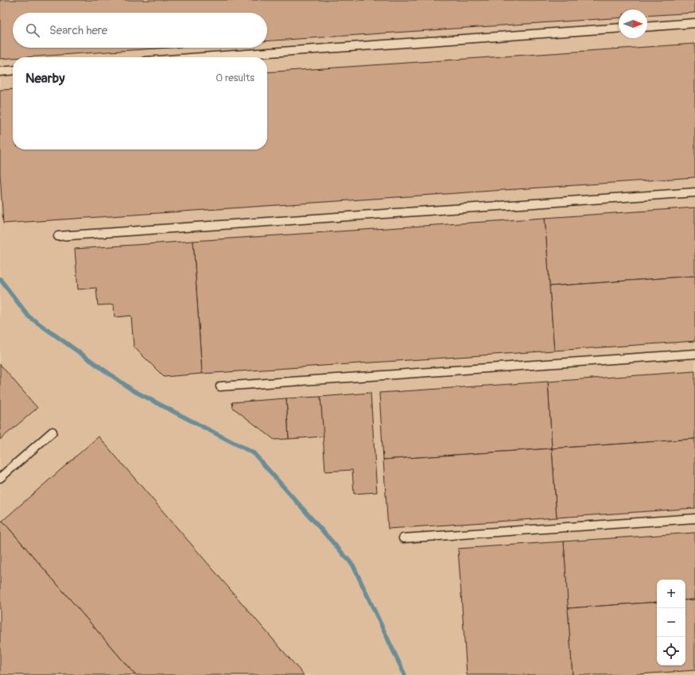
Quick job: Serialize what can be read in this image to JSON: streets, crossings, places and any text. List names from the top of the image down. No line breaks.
{"north":"right","page":{"search":"Search here","heading":["Nearby","0 results"],"map_buttons":["+","−"]}}
